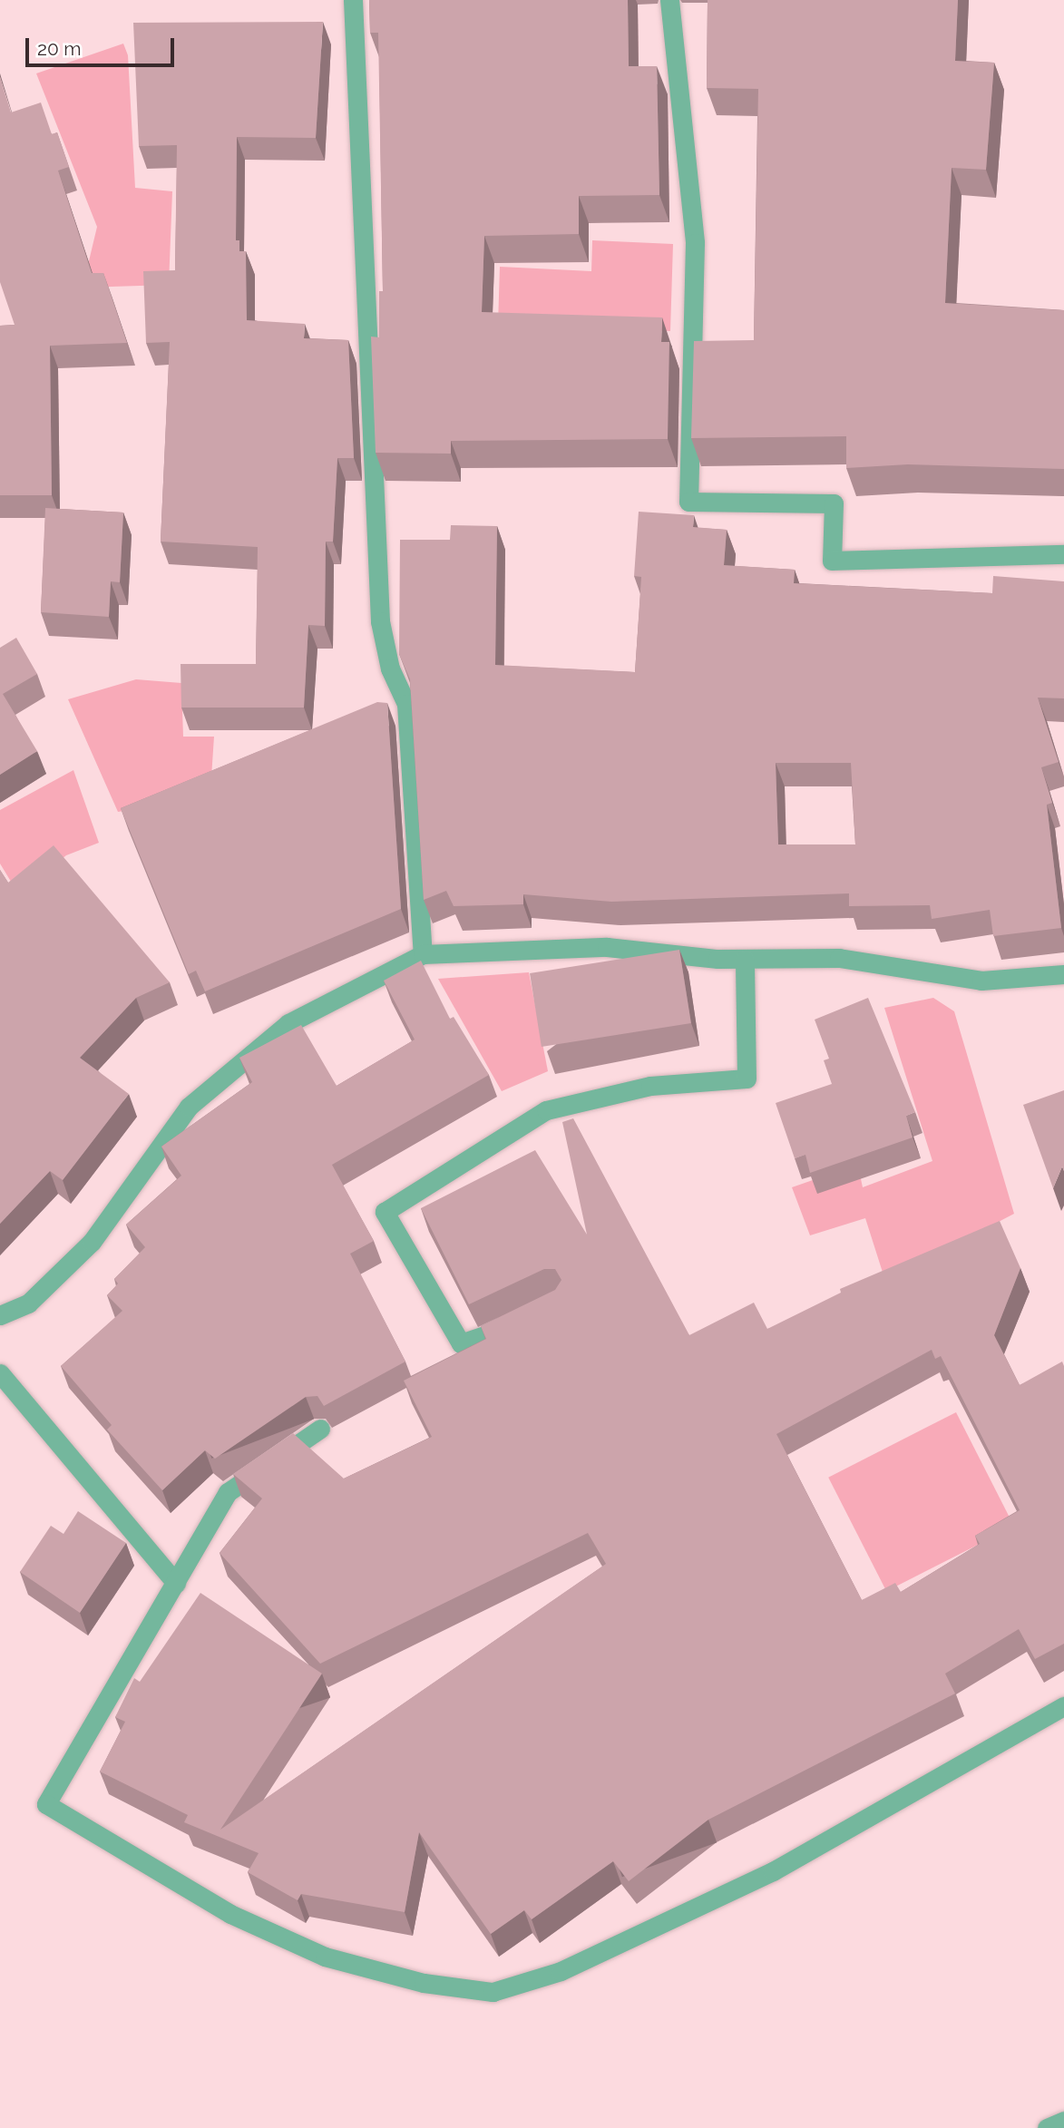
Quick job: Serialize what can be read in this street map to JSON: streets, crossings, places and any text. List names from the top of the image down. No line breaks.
{"scale_bar":"20 m"}
